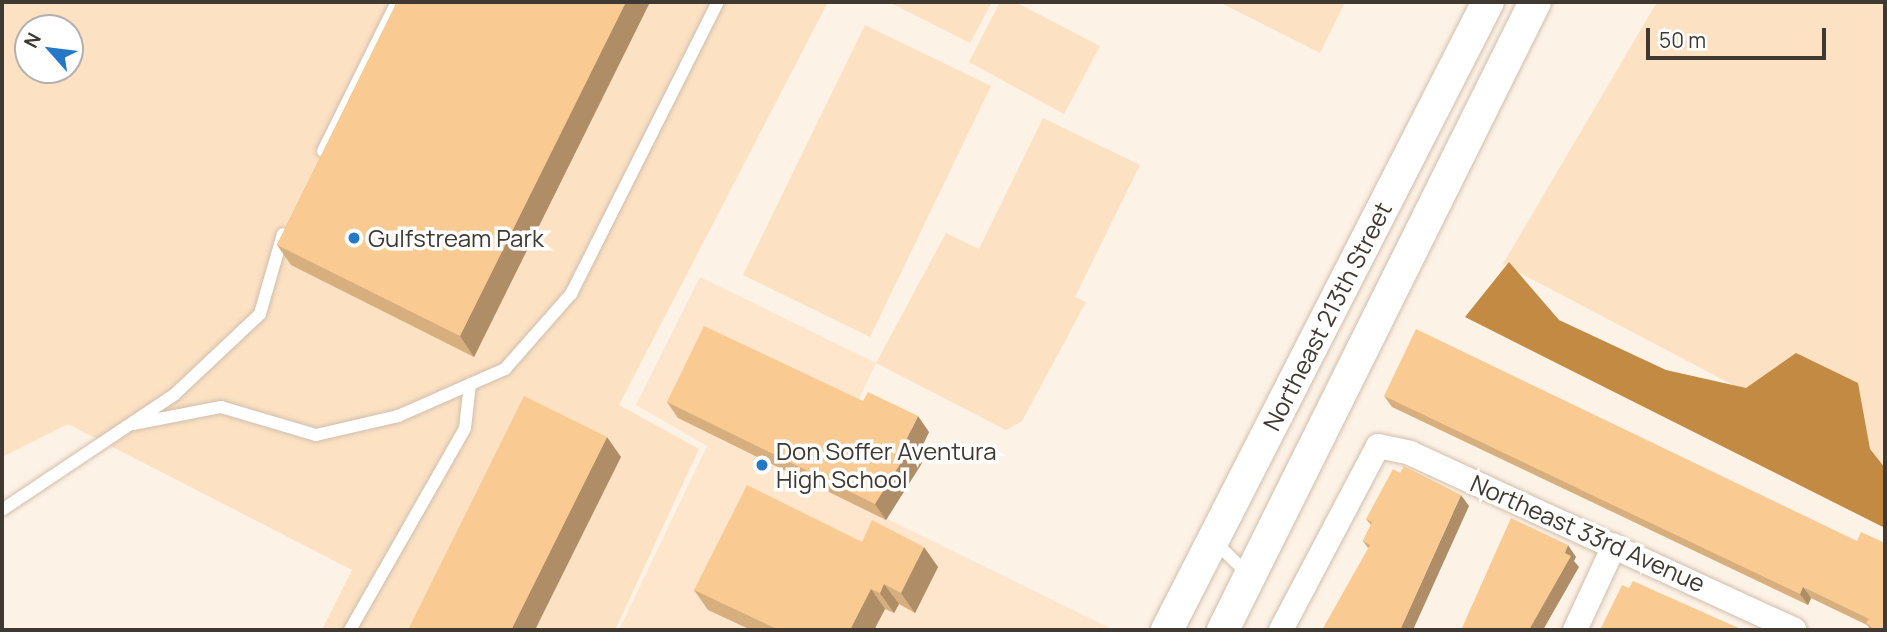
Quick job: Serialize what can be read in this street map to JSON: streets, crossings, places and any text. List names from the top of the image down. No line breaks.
{"streets":{"street":["Northeast 213th Street","Northeast 33rd Avenue"]},"places":["Gulfstream Park","Don Soffer Aventura High School"],"scale_bar":"50 m","north":"top left"}
